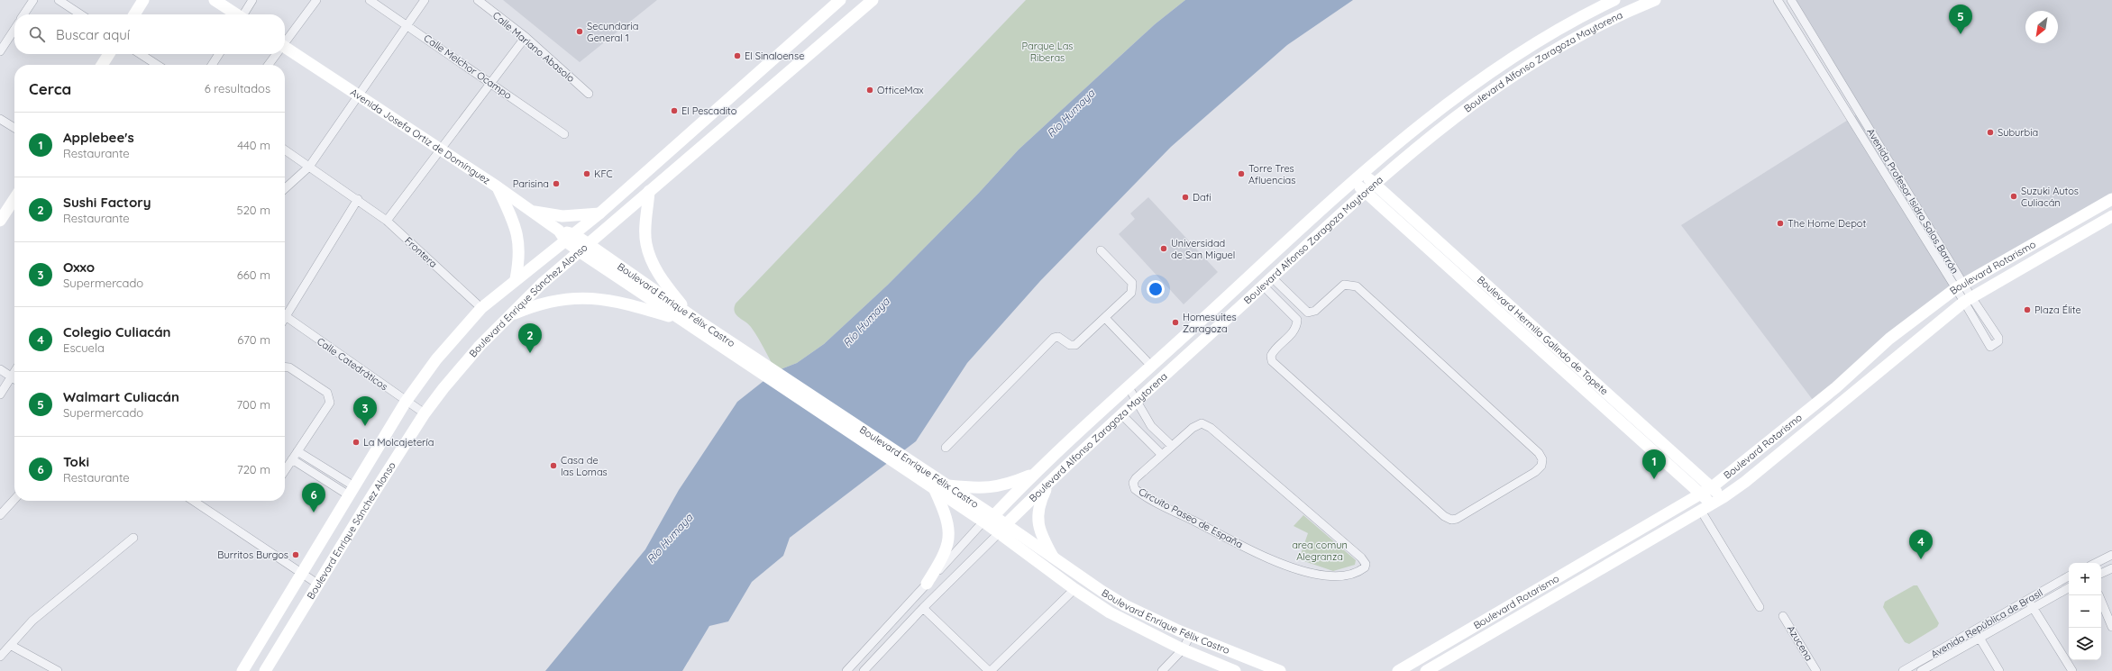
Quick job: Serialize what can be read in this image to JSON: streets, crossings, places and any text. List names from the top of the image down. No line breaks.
{"streets":{"street":["Calle Mariano Abasolo","Boulevard Alfonso Zaragoza Maytorena","Calle Melchor Ocampo","Avenida Josefa Ortiz de Domínguez","Avenida Profesor Isidro Salas Barrón","Frontera","Boulevard Rotarismo","Boulevard Enrique Sánchez Alonso","Boulevard Enrique Félix Castro","Boulevard Hermila Galindo de Topete","Calle Catedráticos","Circuito Paseo de España","Avenida República de Brasil","Azucena"]},"crossings":[["Boulevard Alfonso Zaragoza Maytorena","Boulevard Enrique Félix Castro"],["Boulevard Alfonso Zaragoza Maytorena","Boulevard Hermila Galindo de Topete"],["Avenida Josefa Ortiz de Domínguez","Boulevard Enrique Sánchez Alonso"],["Avenida Josefa Ortiz de Domínguez","Boulevard Enrique Félix Castro"],["Avenida Profesor Isidro Salas Barrón","Boulevard Rotarismo"],["Frontera","Boulevard Enrique Sánchez Alonso"],["Boulevard Rotarismo","Boulevard Hermila Galindo de Topete"],["Boulevard Enrique Sánchez Alonso","Boulevard Enrique Félix Castro"],["Boulevard Enrique Sánchez Alonso","Calle Catedráticos"]],"water":["Río Humaya"],"parks":["Parque Las Riberas","area comun Alegranza"],"places":["Secundaria General 1","El Sinaloense","OfficeMax","El Pescadito","Suburbia","KFC","Torre Tres Afluencias","Parisina","Suzuki Autos Culiacán","Dafi","The Home Depot","Universidad de San Miguel","Plaza Élite","Homesuites Zaragoza","La Molcajetería","Casa de las Lomas","Burritos Burgos"],"north":"bottom left","page":{"pins":["5","2","3","1","6","4"],"search":"Buscar aquí","heading":["Cerca","6 resultados"],"list":[{"mark":"1","name":"Applebee's","note":"Restaurante","value":"440 m"},{"mark":"2","name":"Sushi Factory","note":"Restaurante","value":"520 m"},{"mark":"3","name":"Oxxo","note":"Supermercado","value":"660 m"},{"mark":"4","name":"Colegio Culiacán","note":"Escuela","value":"670 m"},{"mark":"5","name":"Walmart Culiacán","note":"Supermercado","value":"700 m"},{"mark":"6","name":"Toki","note":"Restaurante","value":"720 m"}],"map_buttons":["+","−"]}}
